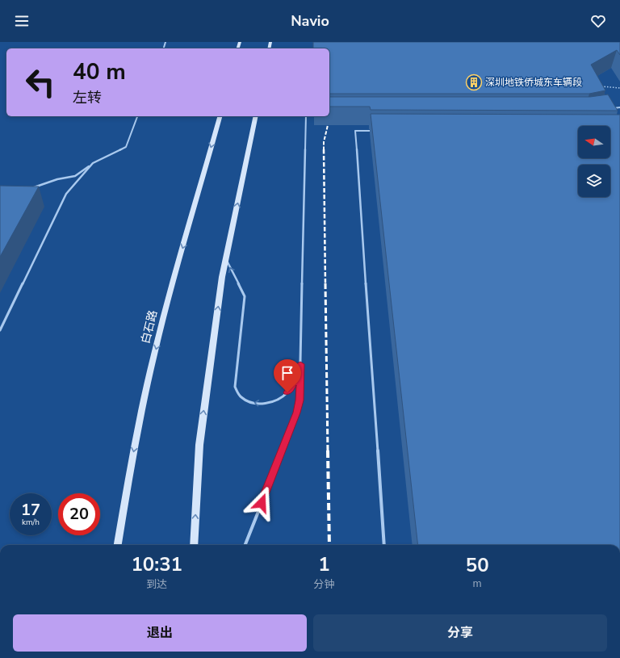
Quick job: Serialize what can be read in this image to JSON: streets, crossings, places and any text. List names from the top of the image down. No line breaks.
{"streets":{"main road":["白石路"]},"places":{"building":["深圳地铁侨城东车辆段"]},"north":"left","page":{"header":"Navio","turn":["40 m","左转"],"speed":"17 km/h","limit":"20","eta":["10:31","到达","1","分钟","50","m"],"buttons":["退出","分享"]}}
